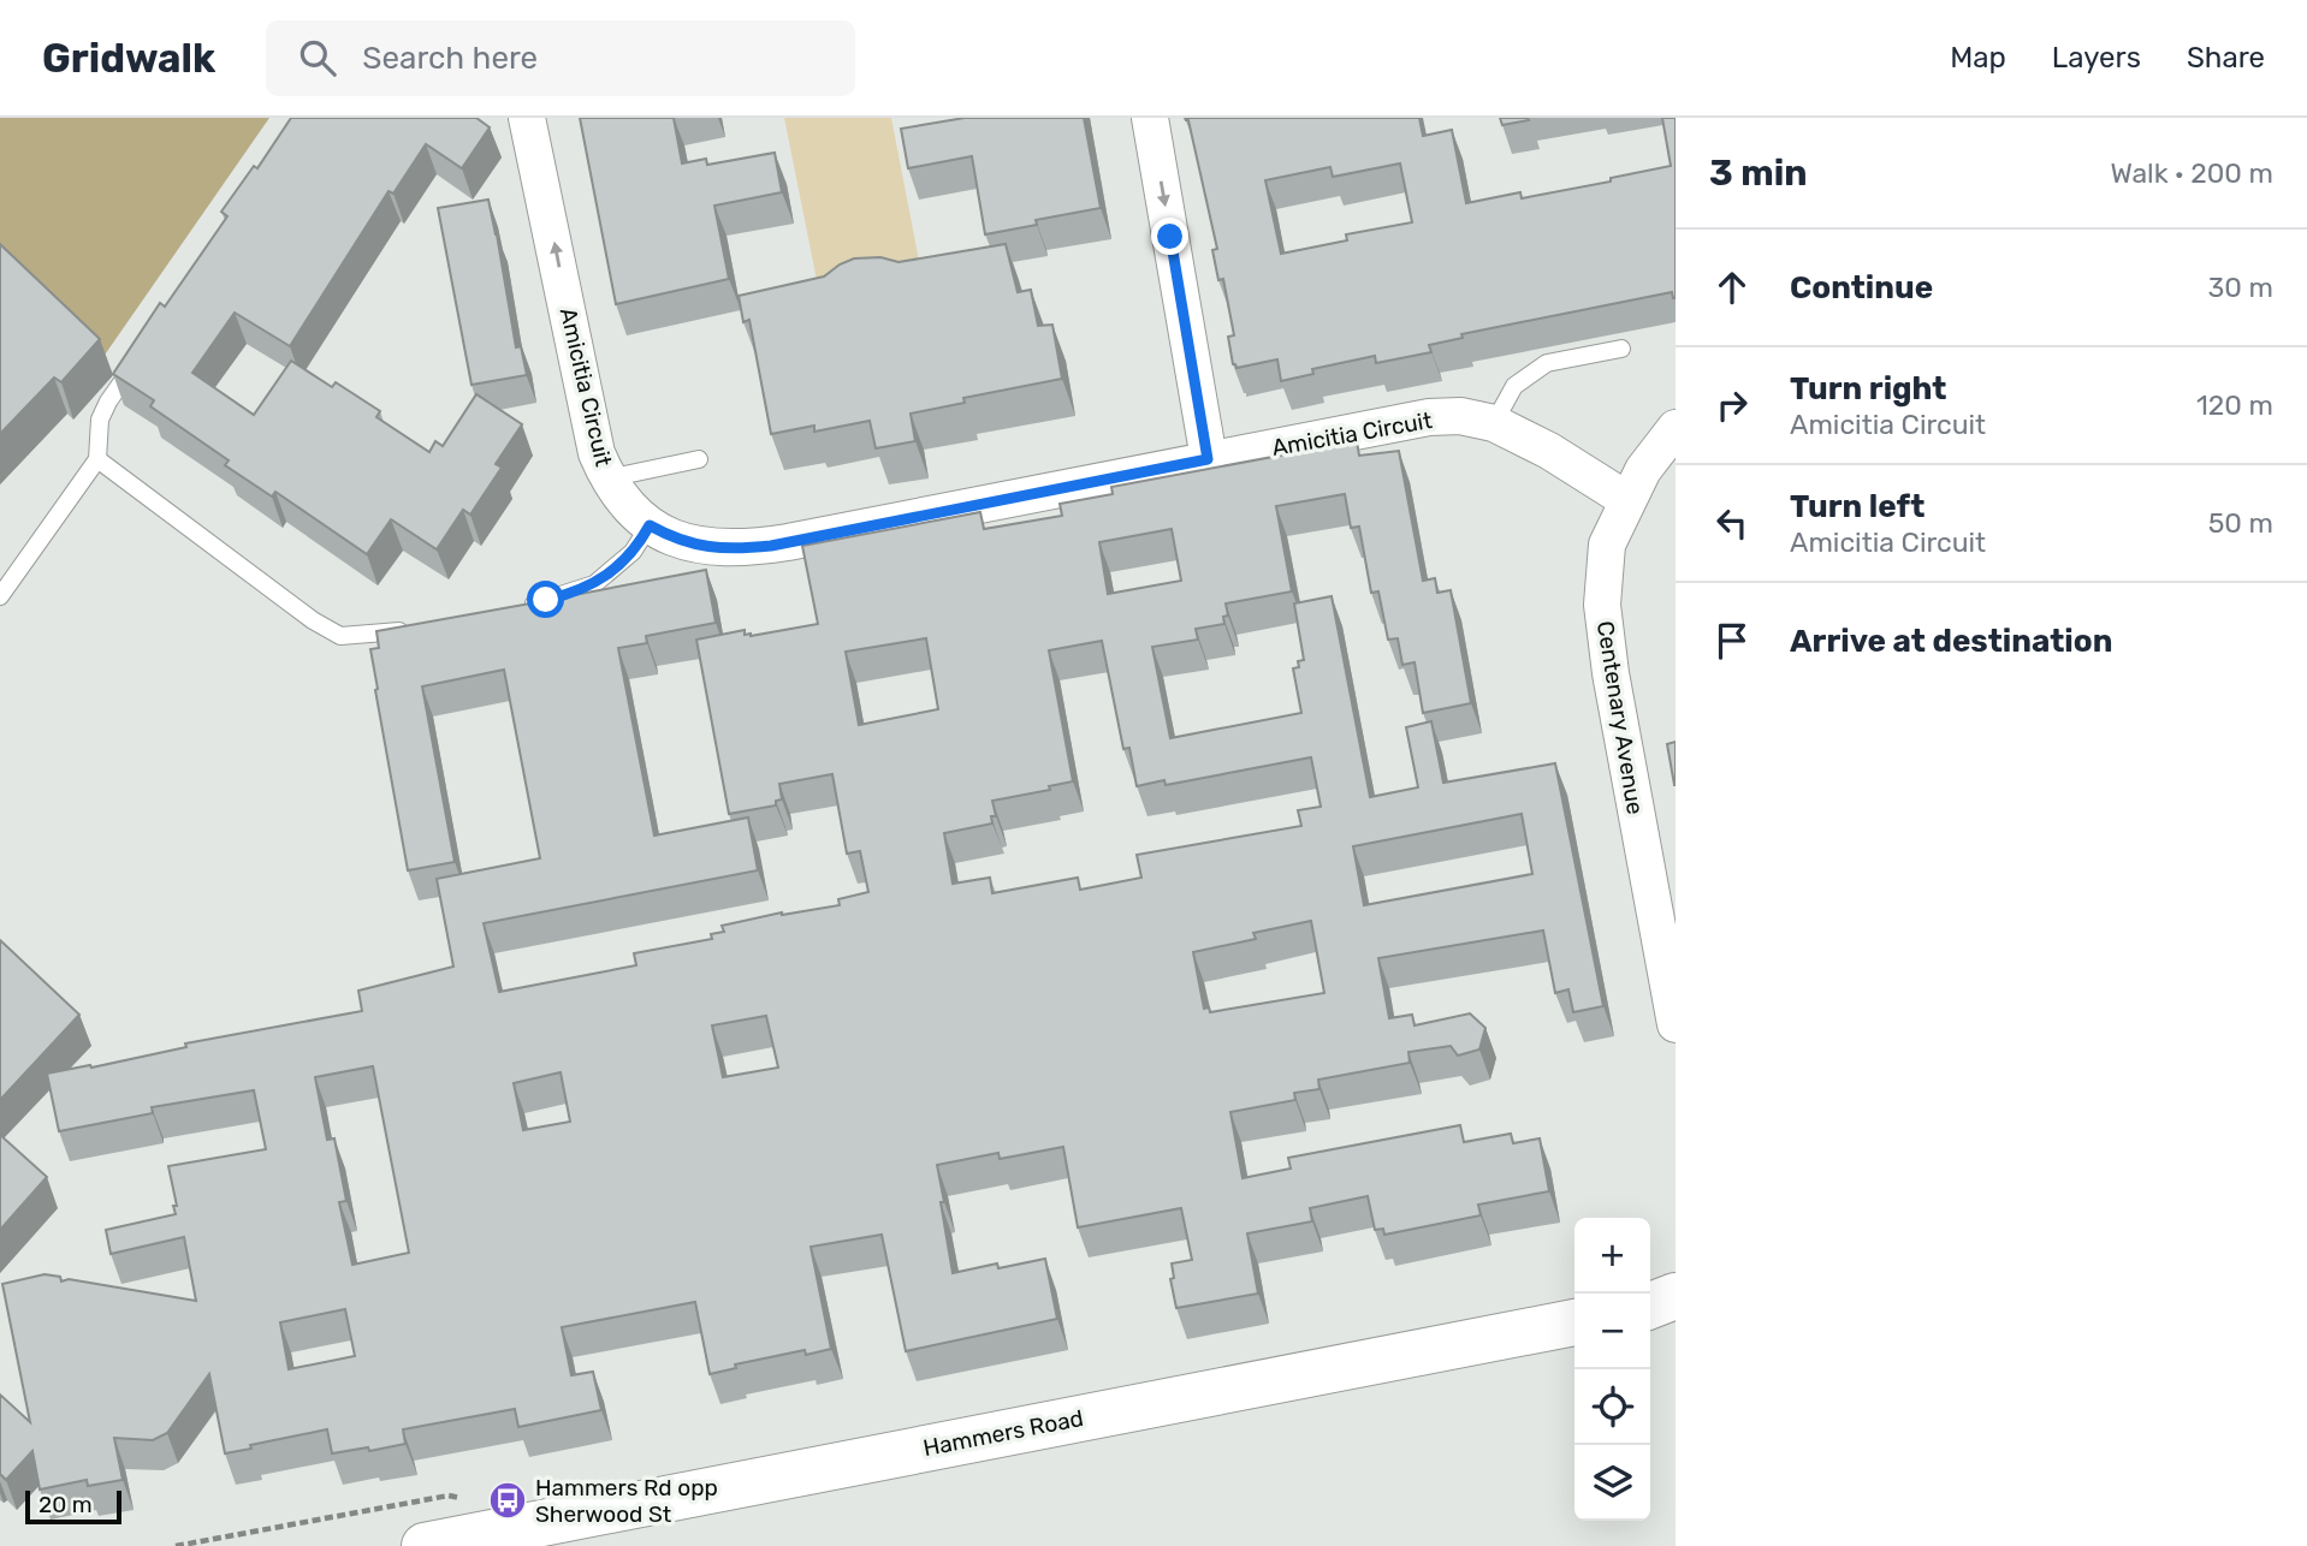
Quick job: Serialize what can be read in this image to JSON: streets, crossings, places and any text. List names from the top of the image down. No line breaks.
{"streets":{"street":["Amicitia Circuit","Centenary Avenue","Hammers Road"]},"crossings":[["Amicitia Circuit","Centenary Avenue"]],"places":{"bus stop":["Hammers Rd opp Sherwood St"]},"scale_bar":"20 m","page":{"header":"Gridwalk","search":"Search here","nav":["Map","Layers","Share"],"heading":["3 min","Walk · 200 m"],"list":[["Continue","30 m"],["Turn right","Amicitia Circuit","120 m"],["Turn left","Amicitia Circuit","50 m"],"Arrive at destination"],"map_buttons":["+","−"],"scale":"20 m"}}
